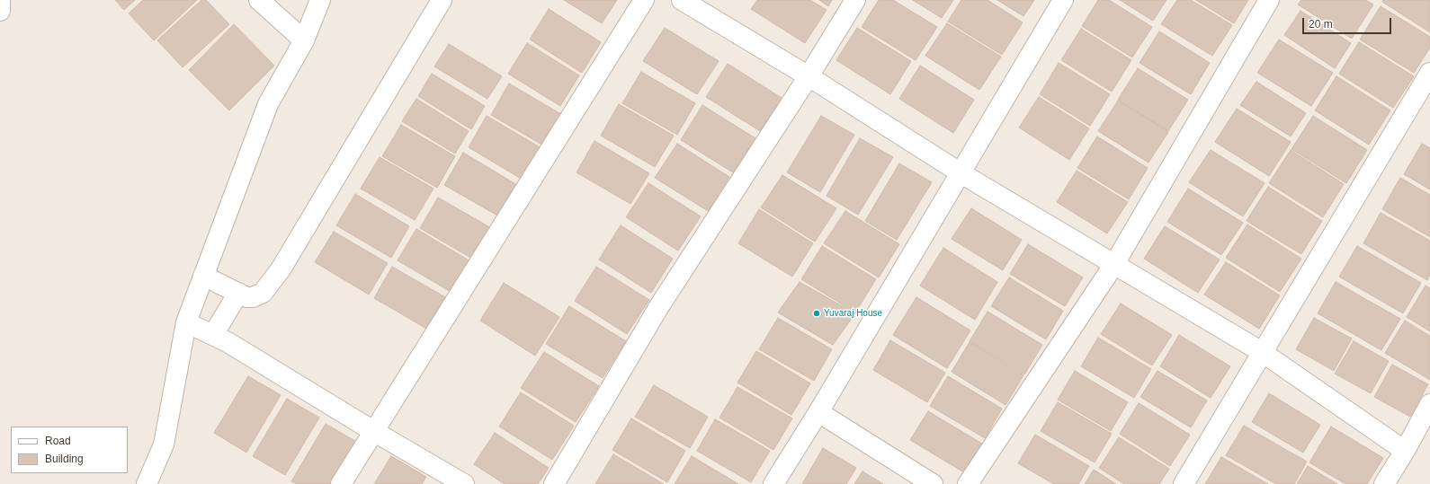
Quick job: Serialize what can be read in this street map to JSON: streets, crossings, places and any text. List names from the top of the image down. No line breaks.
{"places":["Yuvaraj House"],"legend":["Road","Building"],"scale_bar":"20 m"}
